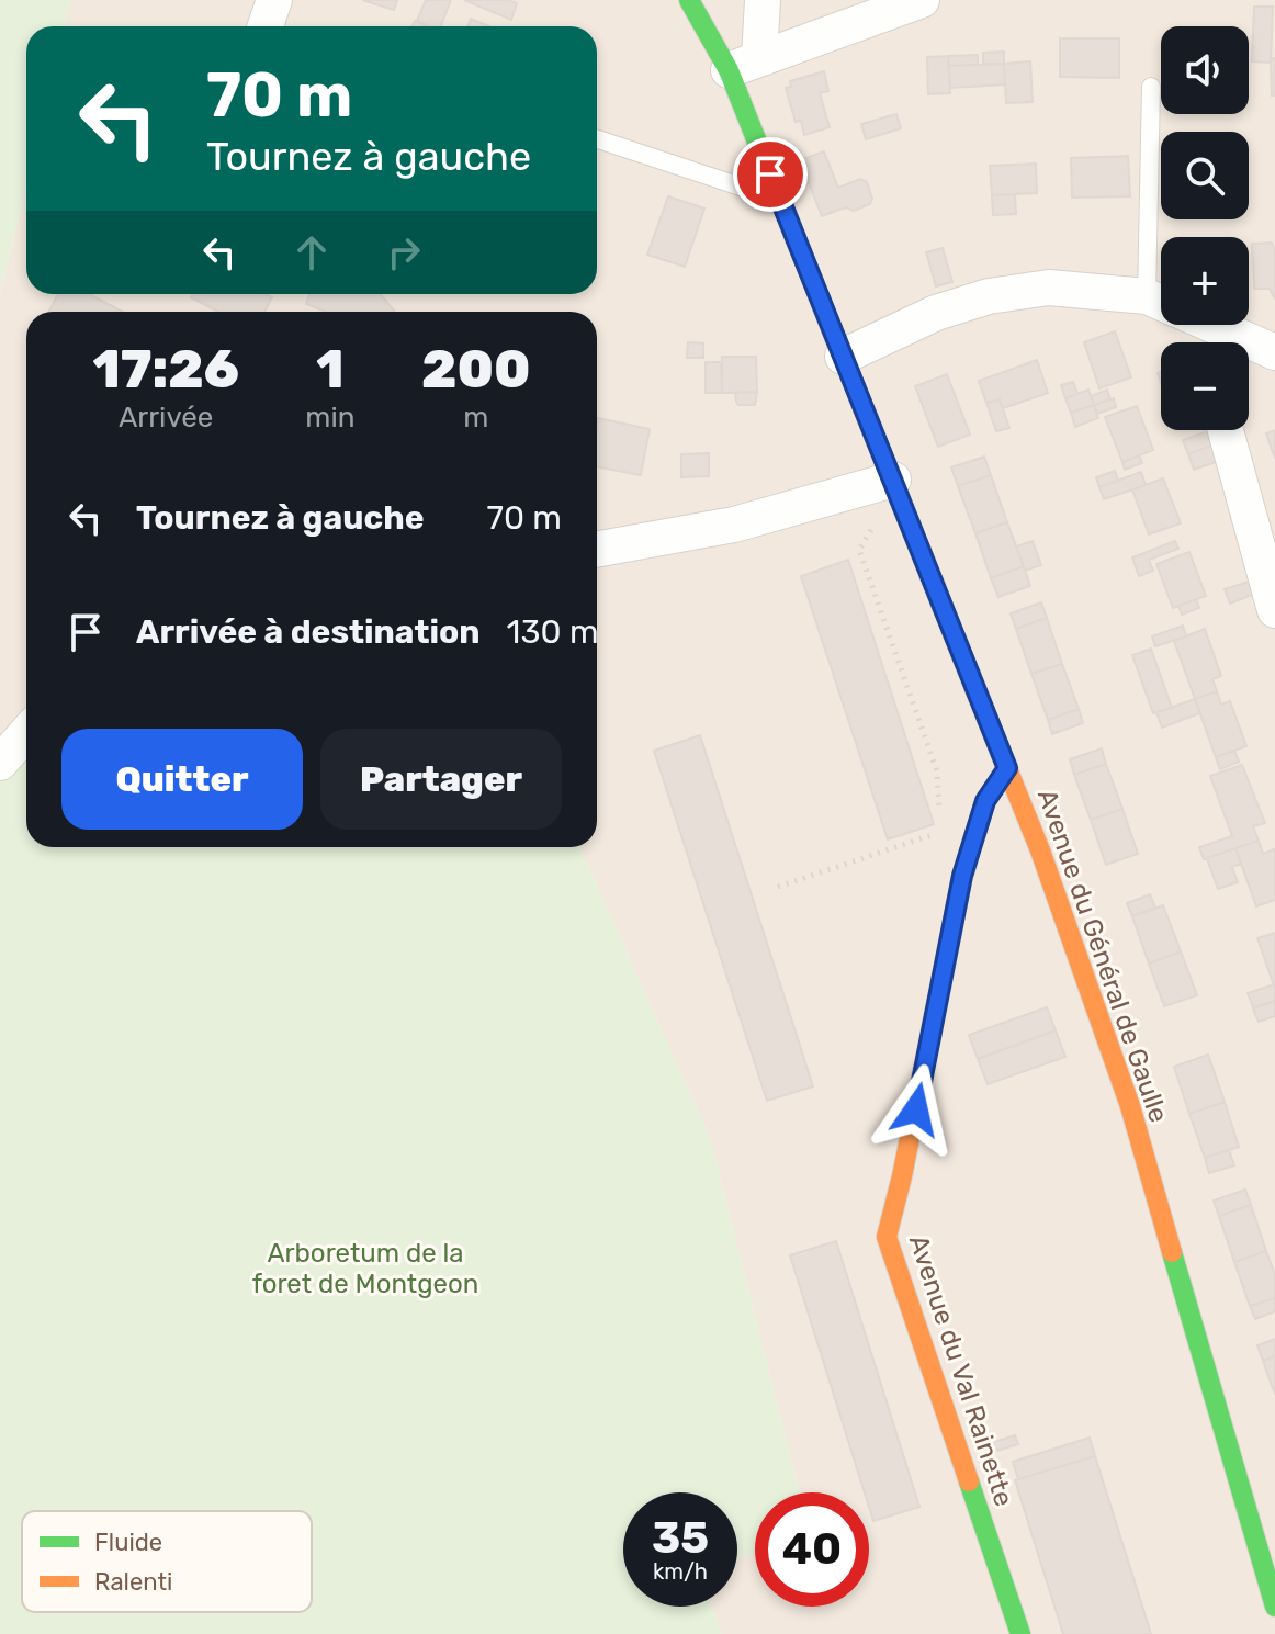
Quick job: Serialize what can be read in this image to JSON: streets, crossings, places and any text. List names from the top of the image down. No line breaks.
{"streets":{"street":["Avenue du Général de Gaulle","Avenue du Val Rainette"]},"crossings":[["Avenue du Général de Gaulle","Avenue du Val Rainette"]],"parks":["Arboretum de la foret de Montgeon"],"legend":["Fluide","Ralenti"],"page":{"map_buttons":["+","−"],"turn":["70 m","Tournez à gauche"],"eta":["17:26","Arrivée","1","min","200","m"],"list":[{"name":"Tournez à gauche","value":"70 m"},{"name":"Arrivée à destination","value":"130 m"}],"buttons":["Quitter","Partager"],"speed":"35 km/h","limit":"40"}}
